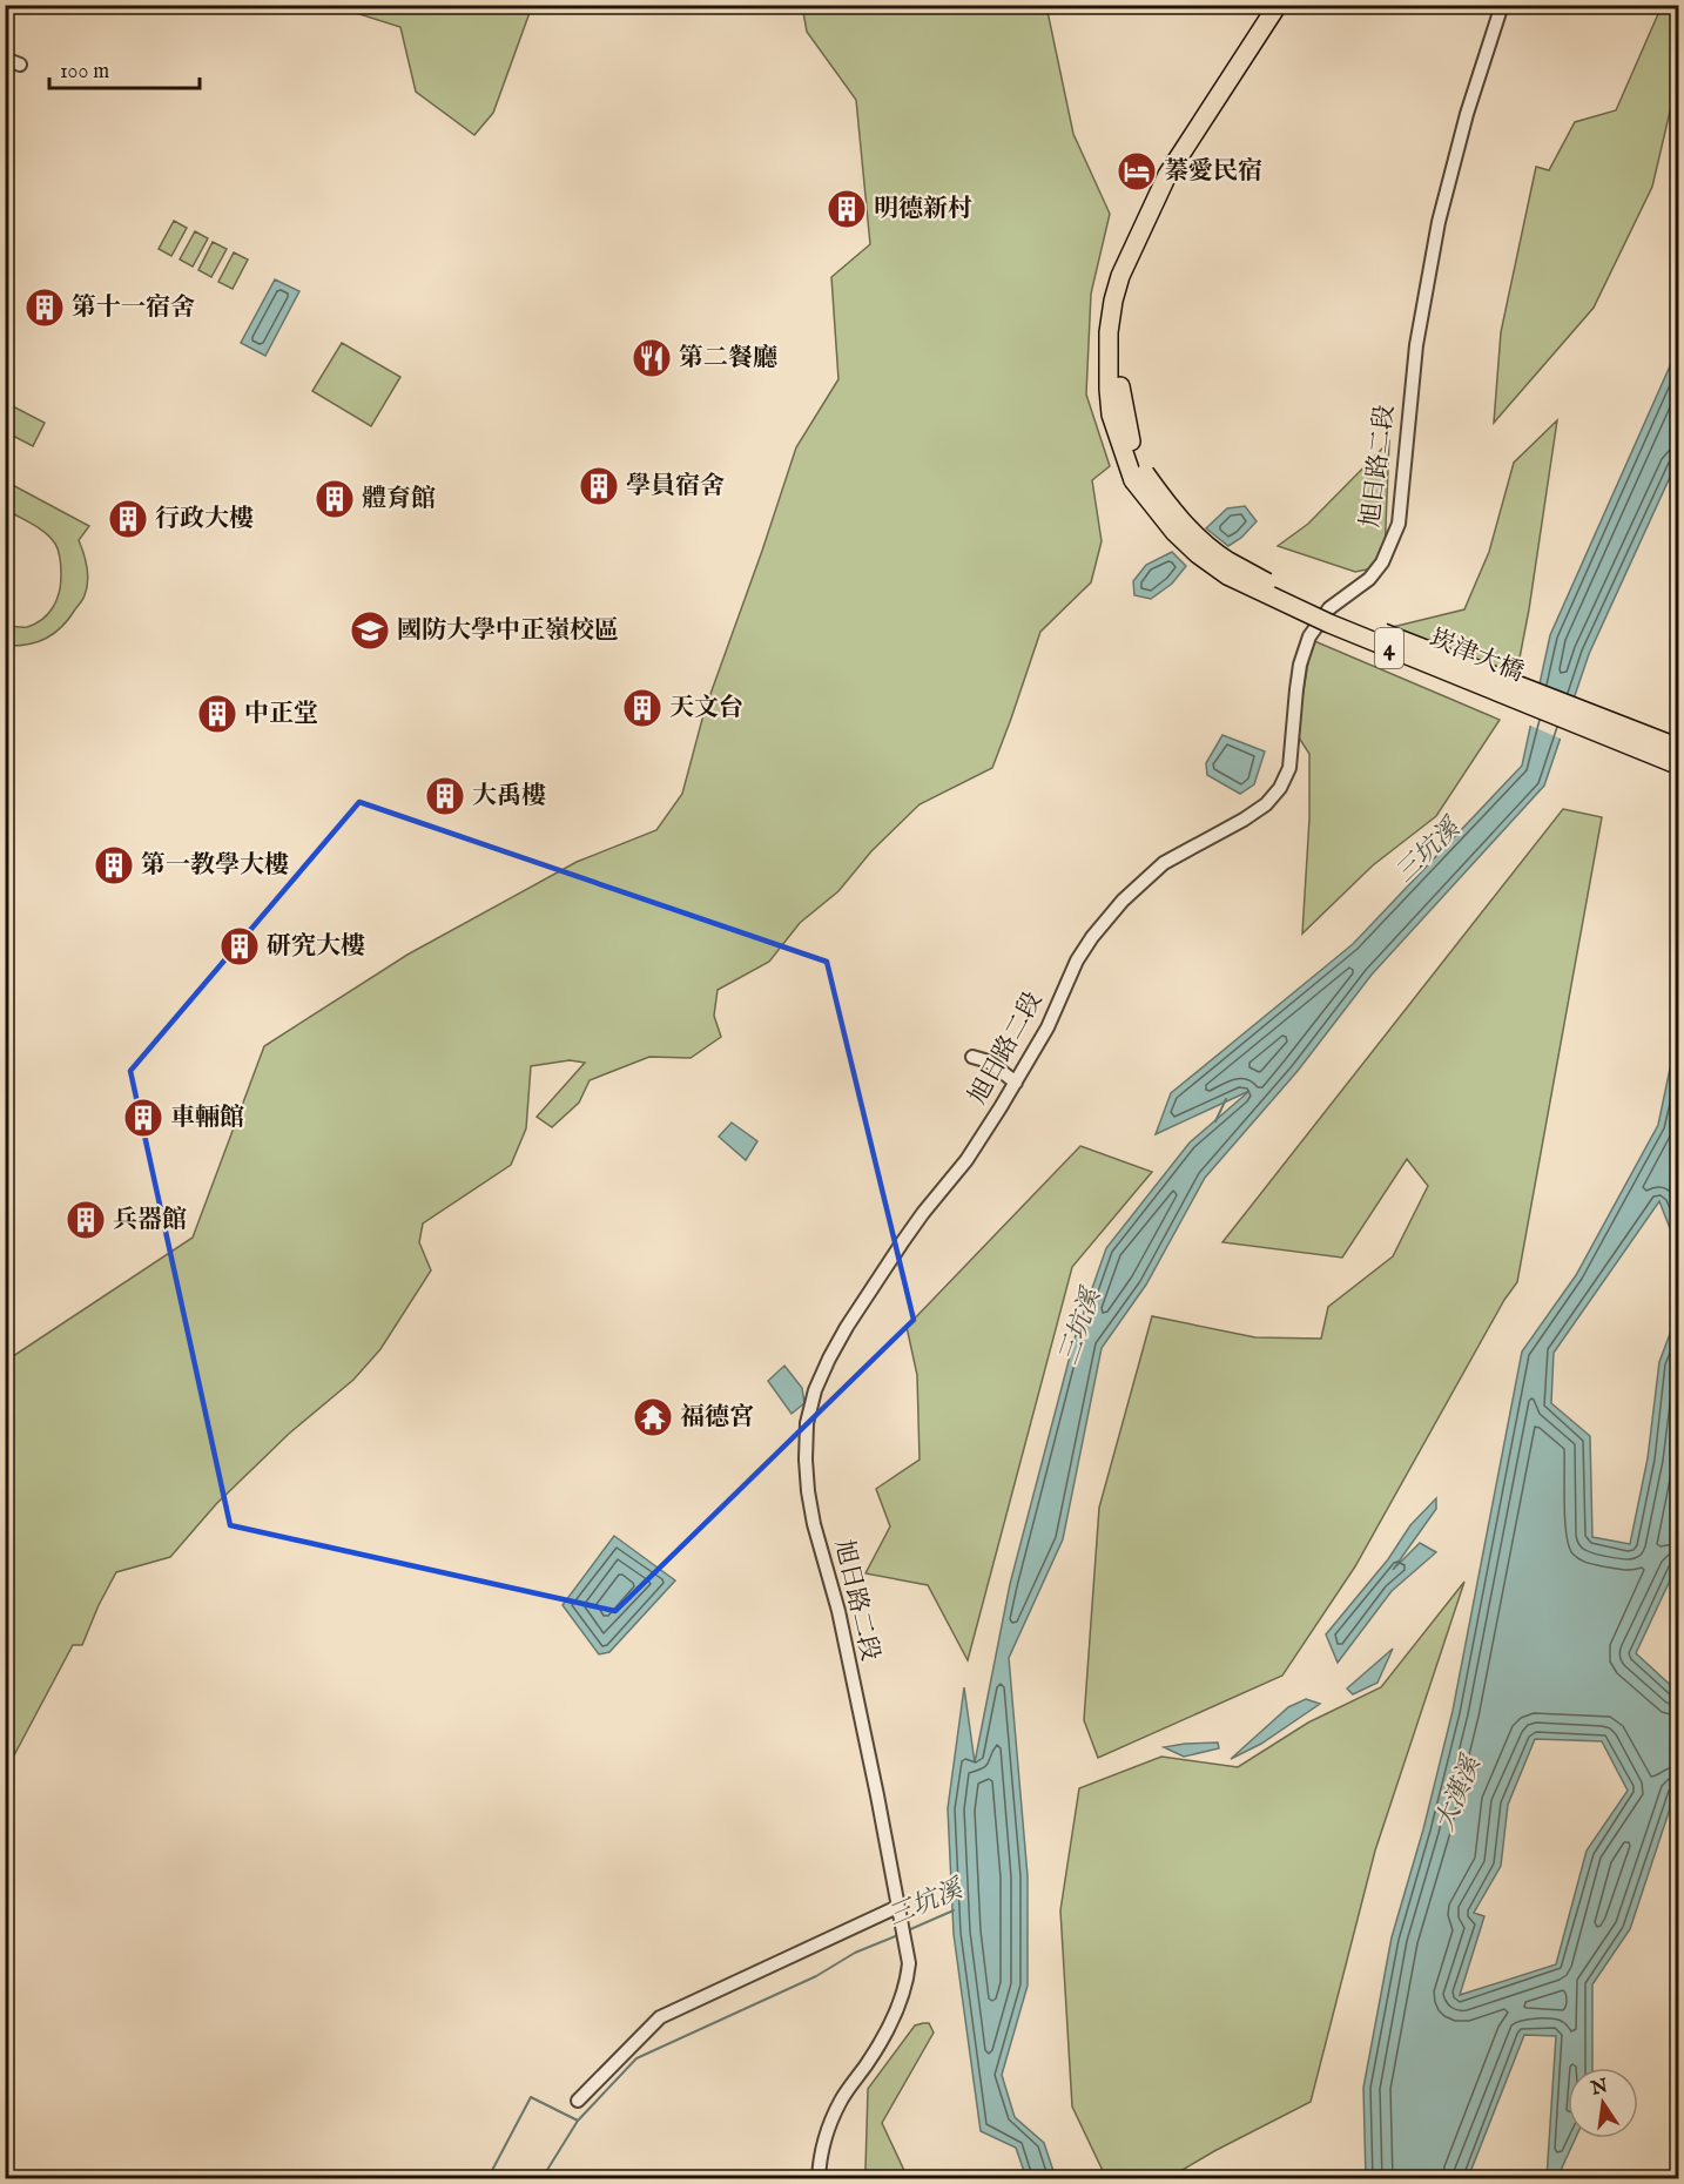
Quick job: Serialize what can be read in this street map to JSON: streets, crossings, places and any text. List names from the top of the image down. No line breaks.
{"streets":{"main road":["4","崁津大橋"],"street":["旭日路二段"]},"crossings":[["4","崁津大橋"]],"water":["三坑溪","大漢溪"],"places":{"hotel":["蓁愛民宿"],"building":["明德新村","第十一宿舍","學員宿舍","體育館","行政大樓","天文台","中正堂","大禹樓","第一教學大樓","研究大樓","車輛館","兵器館"],"restaurant":["第二餐廳"],"school or university":["國防大學中正嶺校區"],"temple":["福德宮"]},"scale_bar":"100 m","north":"top"}
